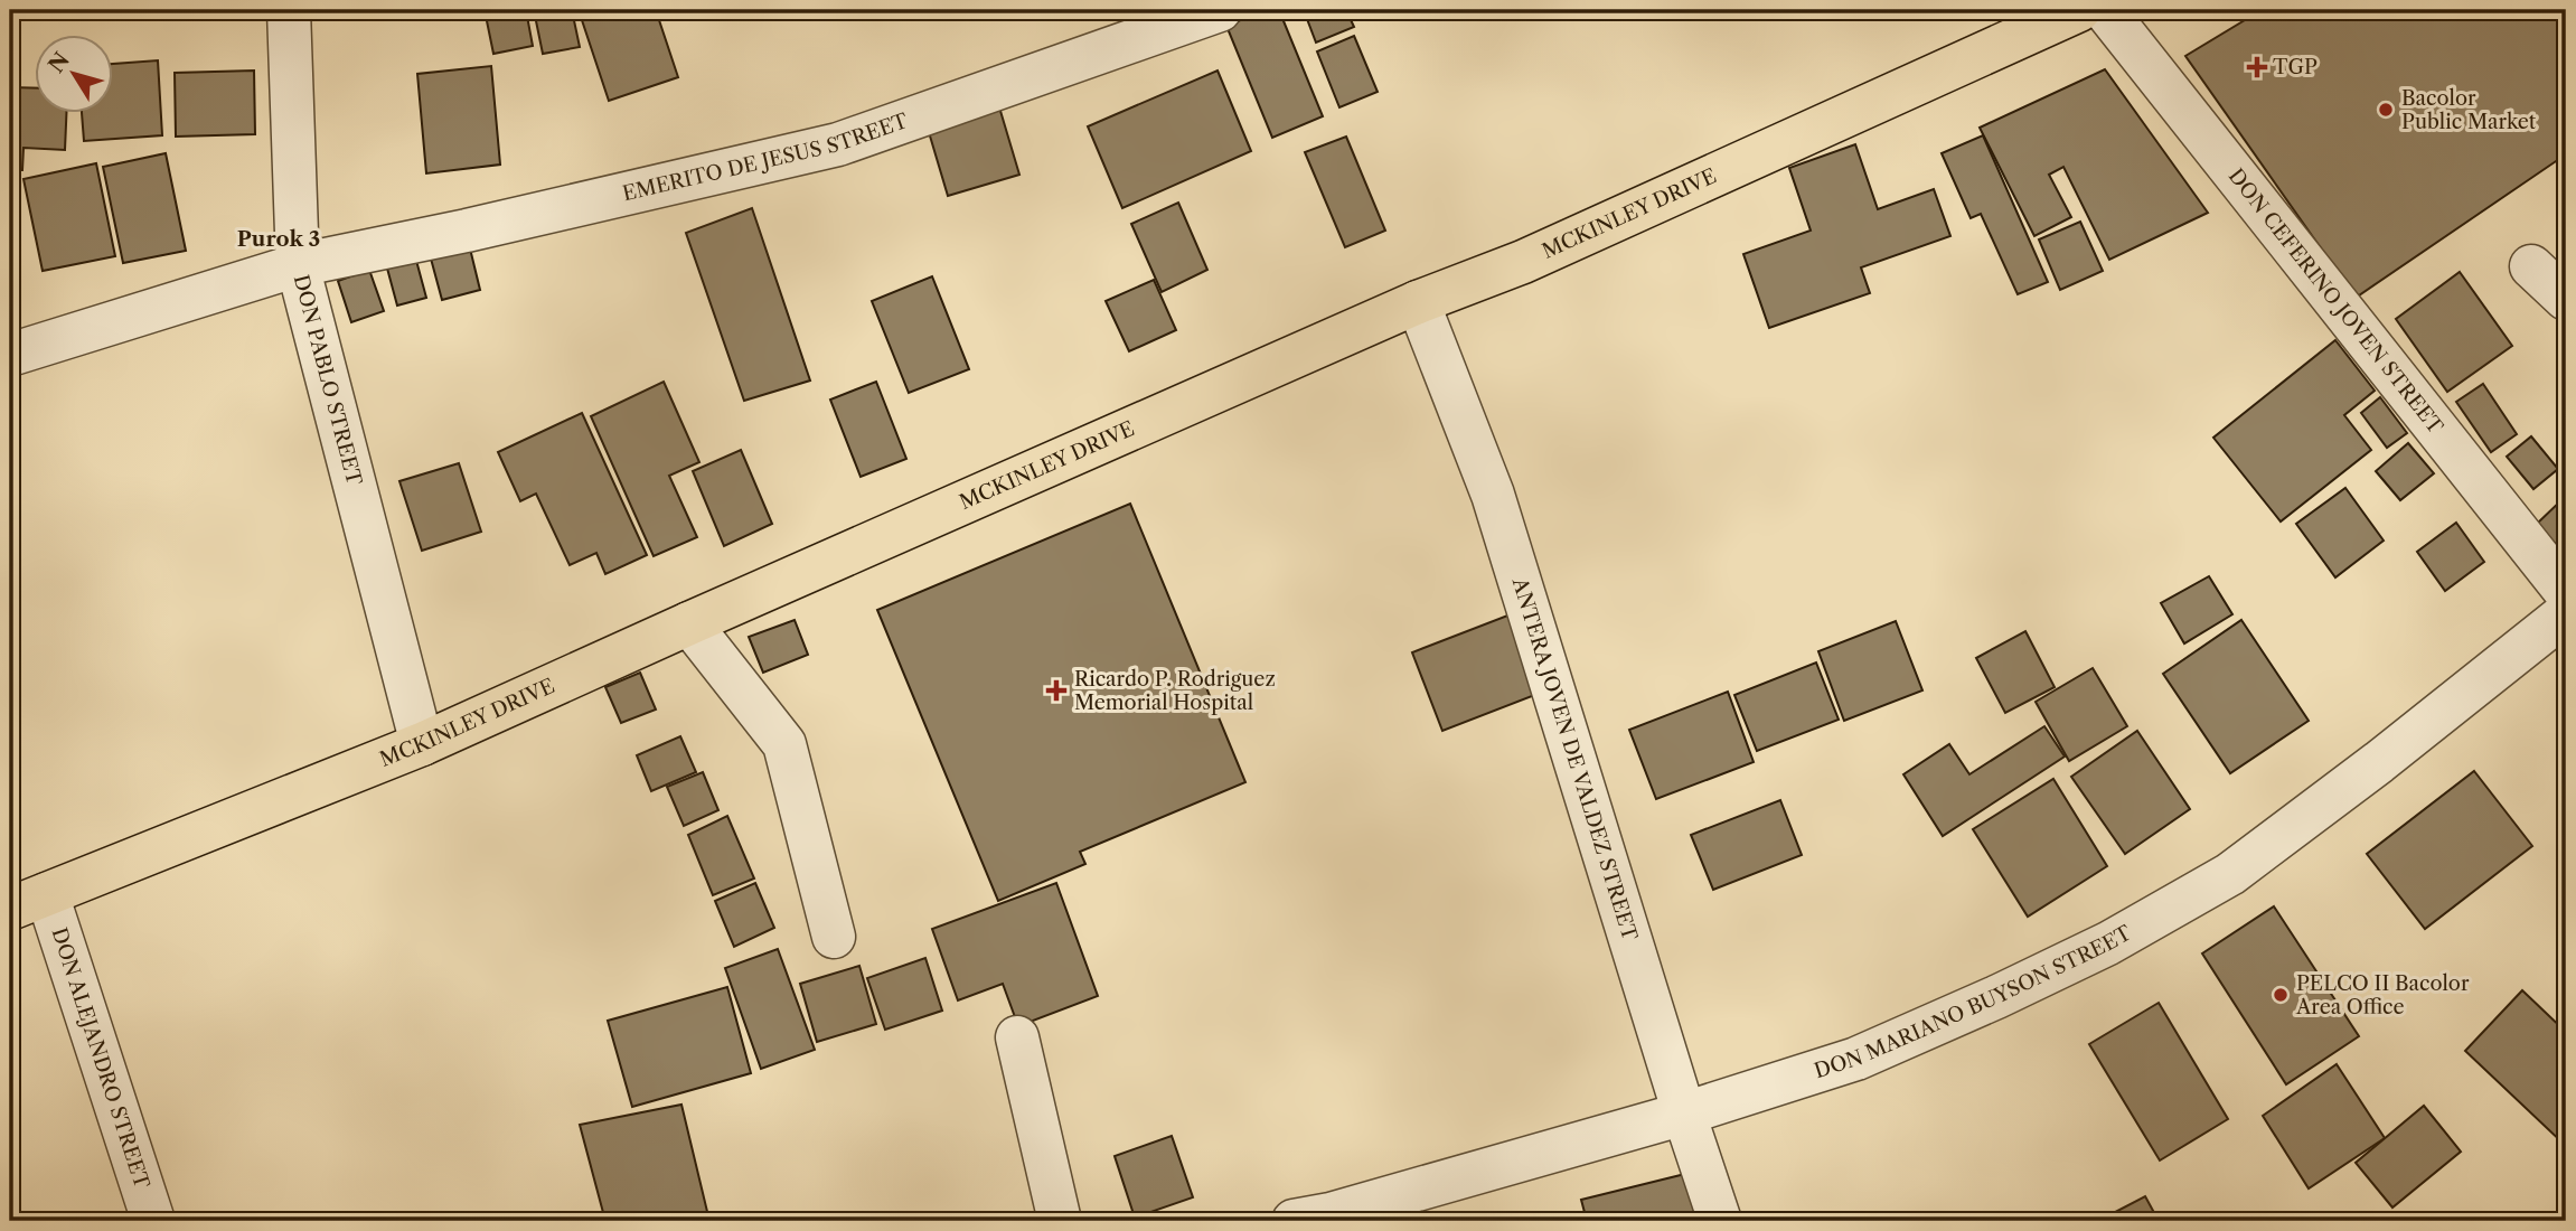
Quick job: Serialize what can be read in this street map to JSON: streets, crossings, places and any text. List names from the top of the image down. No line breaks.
{"streets":{"main road":["MCKINLEY DRIVE"],"street":["EMERITO DE JESUS STREET","DON CEFERINO JOVEN STREET","DON PABLO STREET","ANTERA JOVEN DE VALDEZ STREET","DON MARIANO BUYSON STREET","DON ALEJANDRO STREET"]},"crossings":[["EMERITO DE JESUS STREET","DON PABLO STREET"],["MCKINLEY DRIVE","DON PABLO STREET"],["MCKINLEY DRIVE","ANTERA JOVEN DE VALDEZ STREET"],["MCKINLEY DRIVE","DON ALEJANDRO STREET"],["ANTERA JOVEN DE VALDEZ STREET","DON MARIANO BUYSON STREET"]],"districts":["Purok 3"],"places":{"health":["TGP","Ricardo P. Rodriguez Memorial Hospital"],"other":["Bacolor Public Market","PELCO II Bacolor Area Office"]},"north":"top left"}
